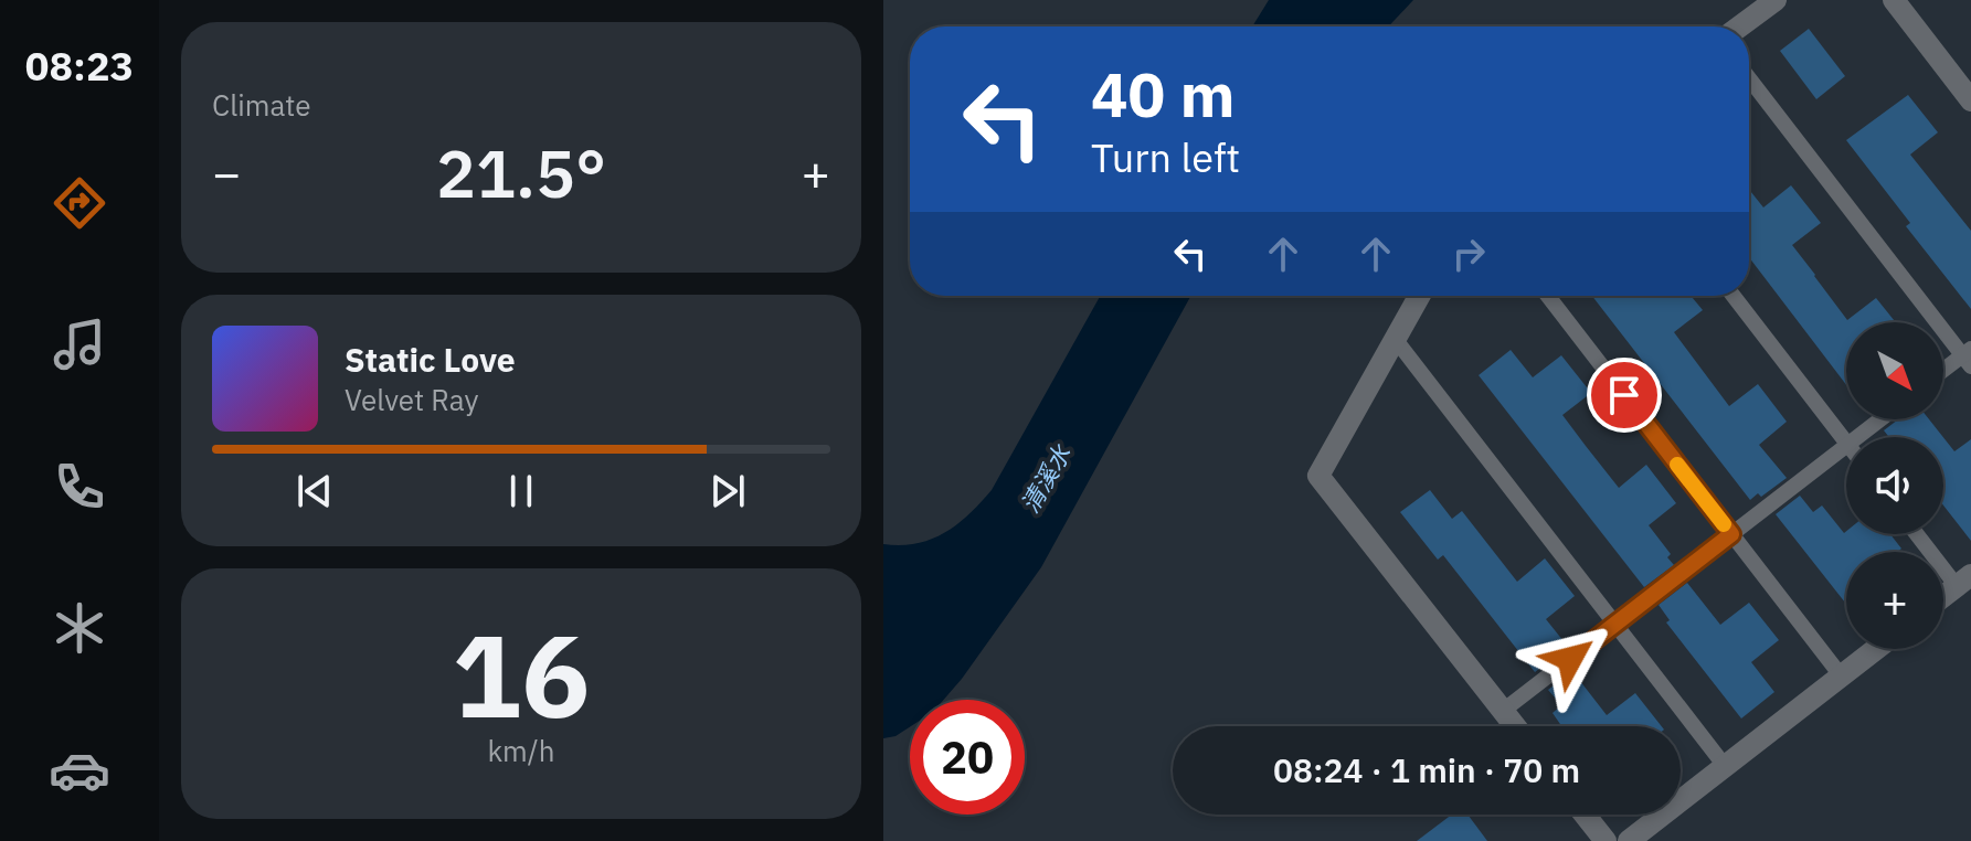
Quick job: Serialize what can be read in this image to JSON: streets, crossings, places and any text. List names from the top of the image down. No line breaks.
{"water":["清溪水"],"north":"bottom right","page":{"tabs":"08:23","tile":["Climate",["16","km/h"]],"turn":["40 m","Turn left"],"heat":["−","21.5°","+"],"map_buttons":"+","song":["Static Love","Velvet Ray"],"limit":"20","trip":"08:24 · 1 min · 70 m"}}
